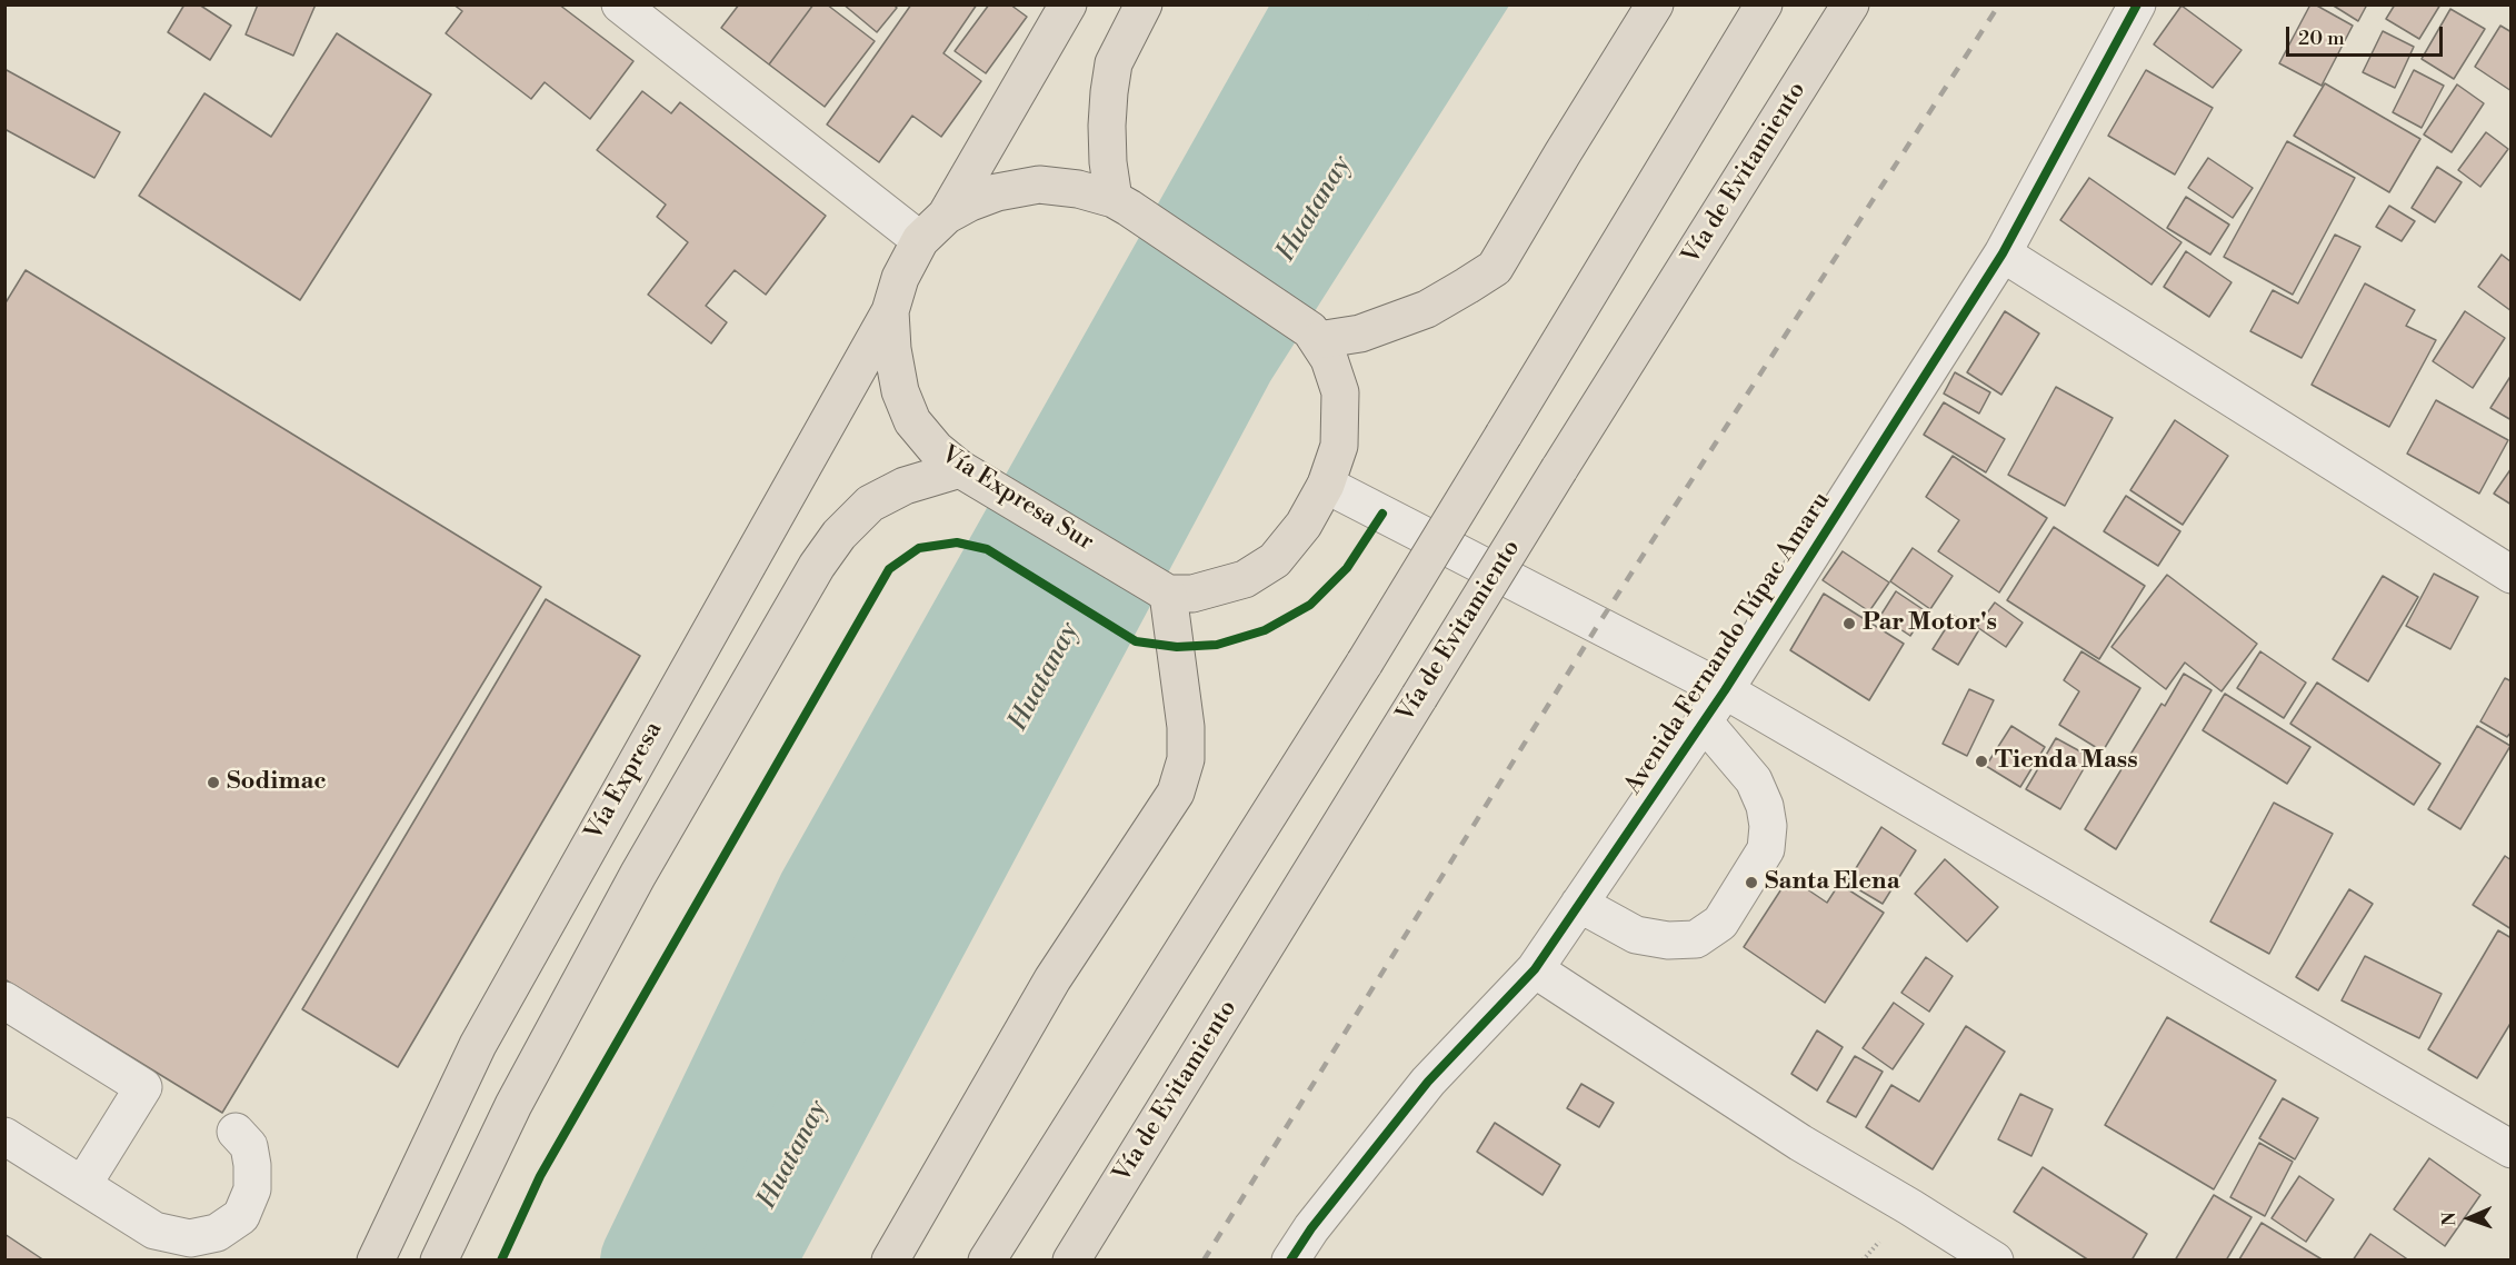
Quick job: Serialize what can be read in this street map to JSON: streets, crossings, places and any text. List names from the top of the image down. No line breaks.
{"streets":{"main road":["Vía de Evitamiento","Vía Expresa Sur","Vía Expresa"],"street":["Avenida Fernando Túpac Amaru"]},"crossings":[["Vía Expresa Sur","Vía Expresa"]],"water":["Huatanay"],"places":["Par Motor's","Tienda Mass","Sodimac","Santa Elena"],"scale_bar":"20 m","north":"left"}
